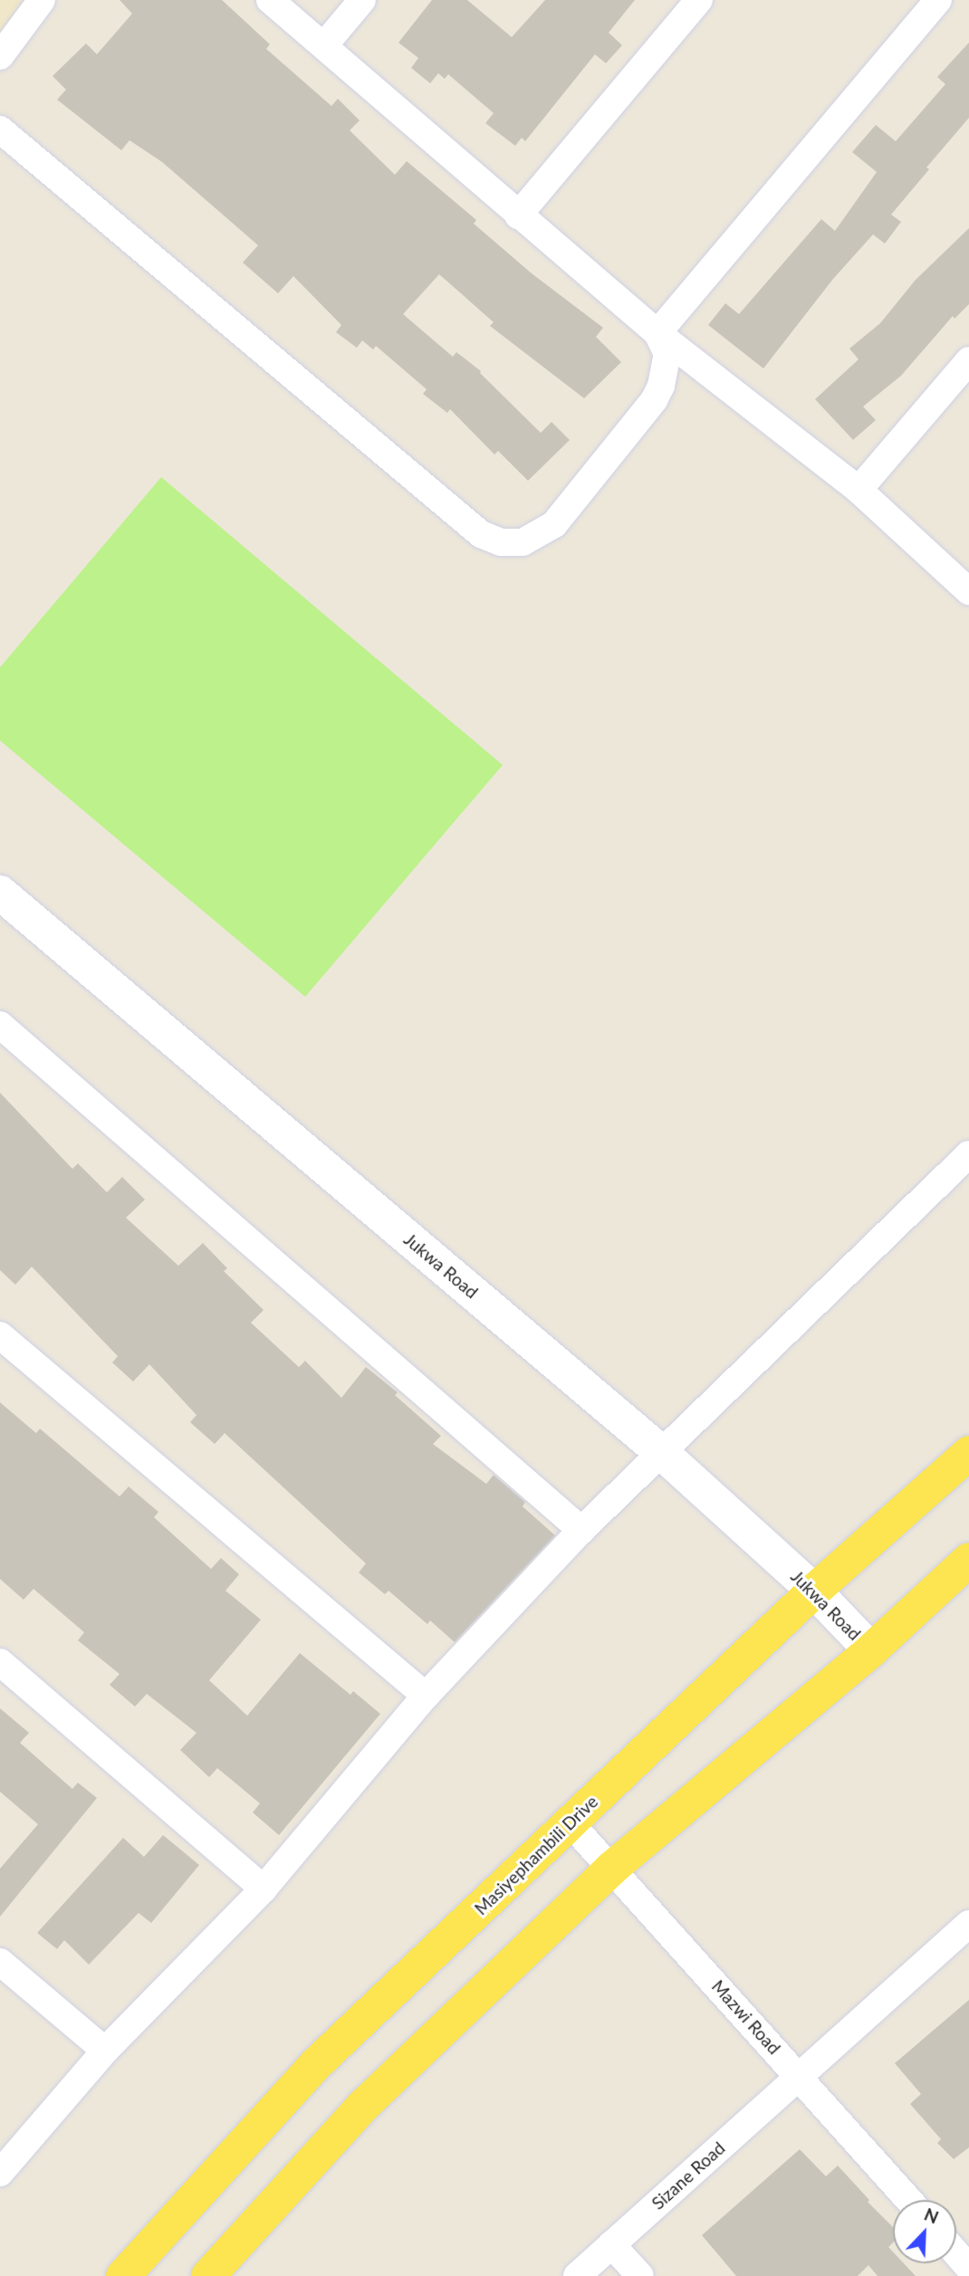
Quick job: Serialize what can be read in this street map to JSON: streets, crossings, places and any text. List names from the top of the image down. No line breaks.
{"streets":{"main road":["Masiyephambili Drive"],"street":["Jukwa Road","Mazwi Road","Sizane Road"]},"crossings":[["Jukwa Road","Masiyephambili Drive"],["Masiyephambili Drive","Mazwi Road"],["Mazwi Road","Sizane Road"]],"north":"top right"}
